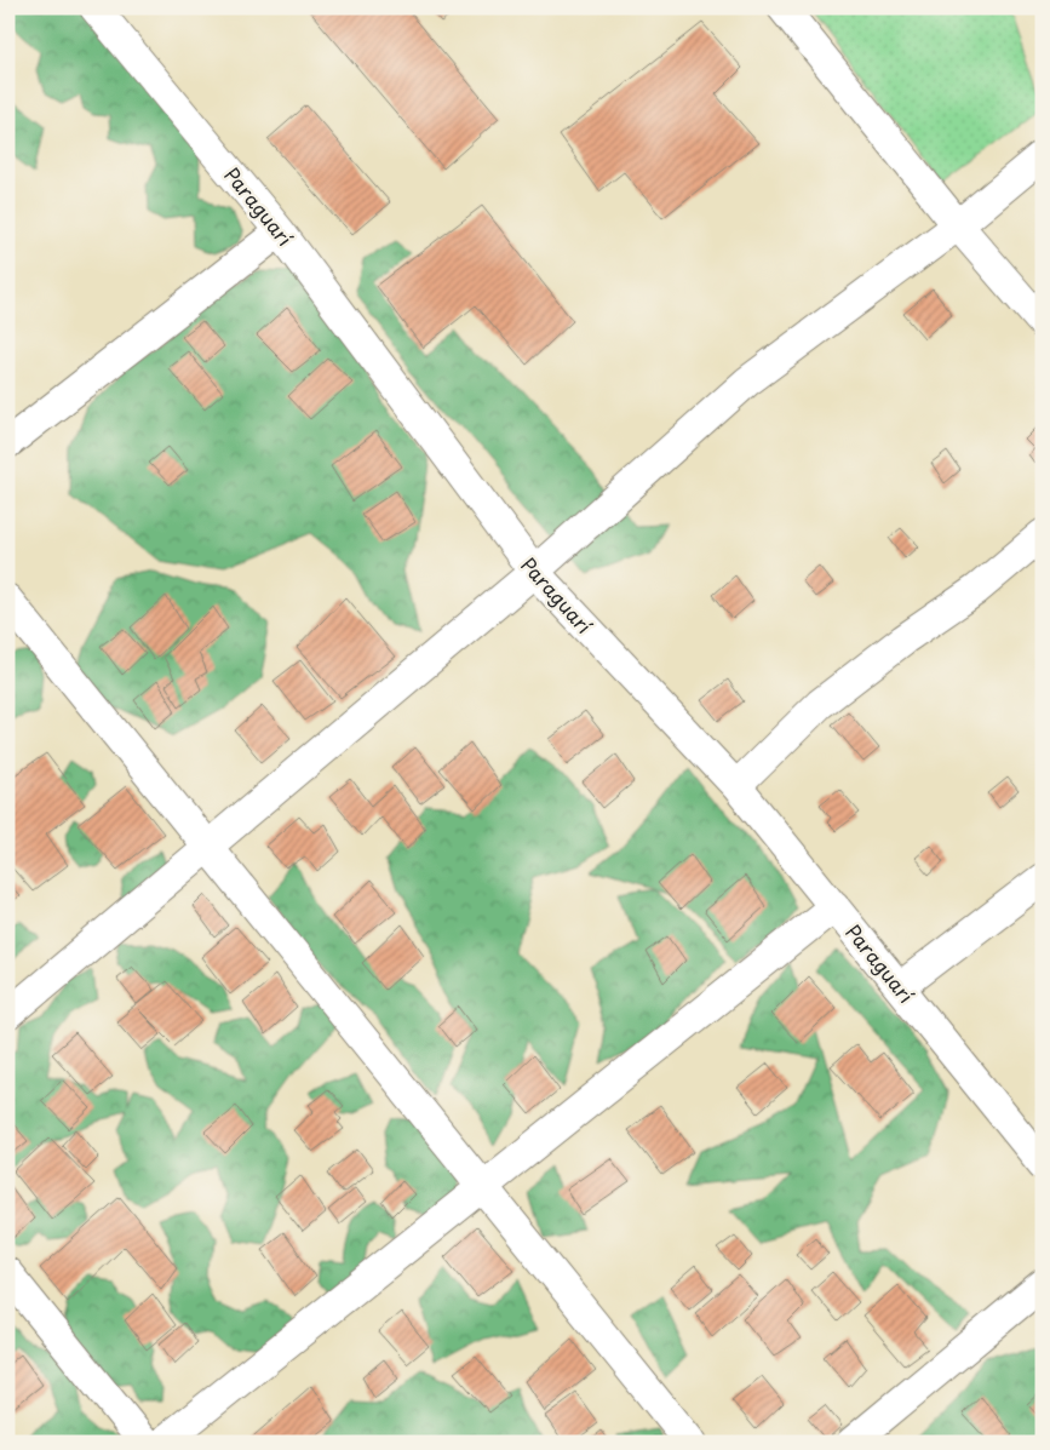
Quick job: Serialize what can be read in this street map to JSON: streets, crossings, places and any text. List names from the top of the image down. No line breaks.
{"streets":{"street":["Paraguarí"]}}
